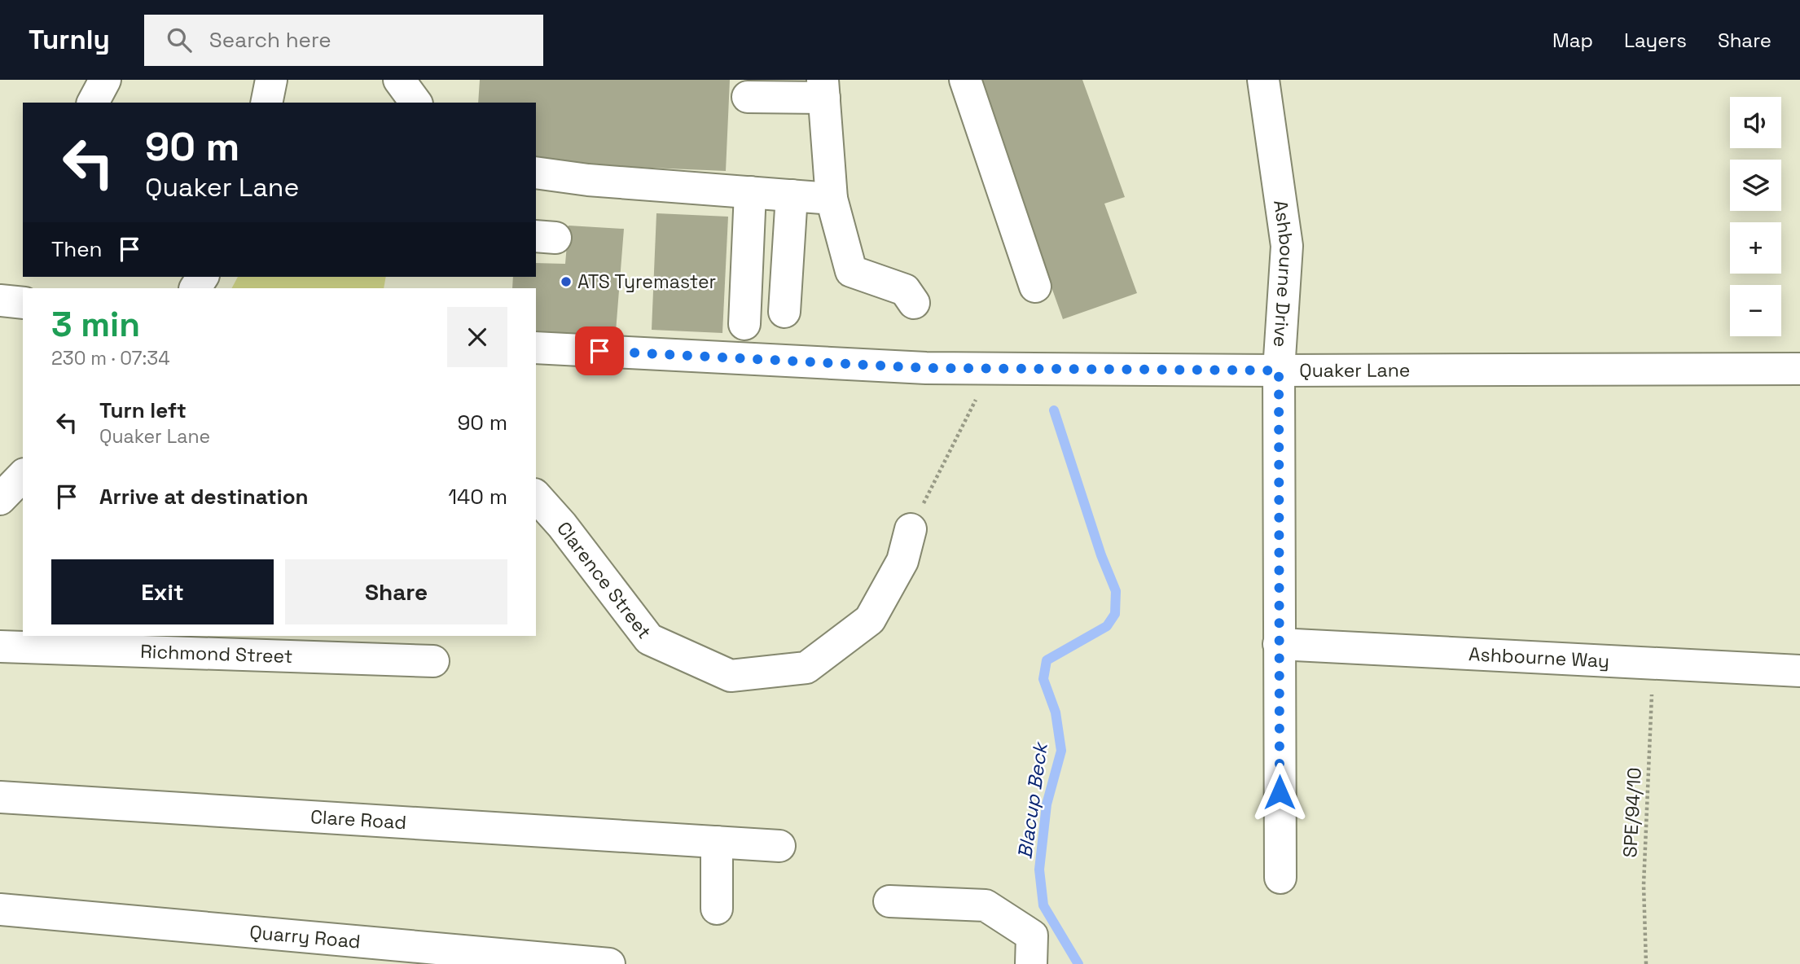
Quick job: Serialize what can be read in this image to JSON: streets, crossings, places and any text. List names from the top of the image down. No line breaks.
{"streets":{"street":["Ashbourne Drive","Quaker Lane","Clarence Street","Richmond Street","Ashbourne Way","Clare Road","Quarry Road"],"path":["SPE/94/10"]},"crossings":[["Ashbourne Drive","Quaker Lane"],["Ashbourne Drive","Ashbourne Way"],["Ashbourne Way","SPE/94/10"]],"water":["Blacup Beck"],"places":["ATS Tyremaster"],"page":{"header":"Turnly","search":"Search here","nav":["Map","Layers","Share"],"map_buttons":["+","−"],"turn":["90 m","Quaker Lane"],"then":"Then","heading":["3 min","230 m · 07:34"],"list":[{"name":"Turn left","note":"Quaker Lane","value":"90 m"},{"name":"Arrive at destination","value":"140 m"}],"buttons":["Exit","Share"]}}
